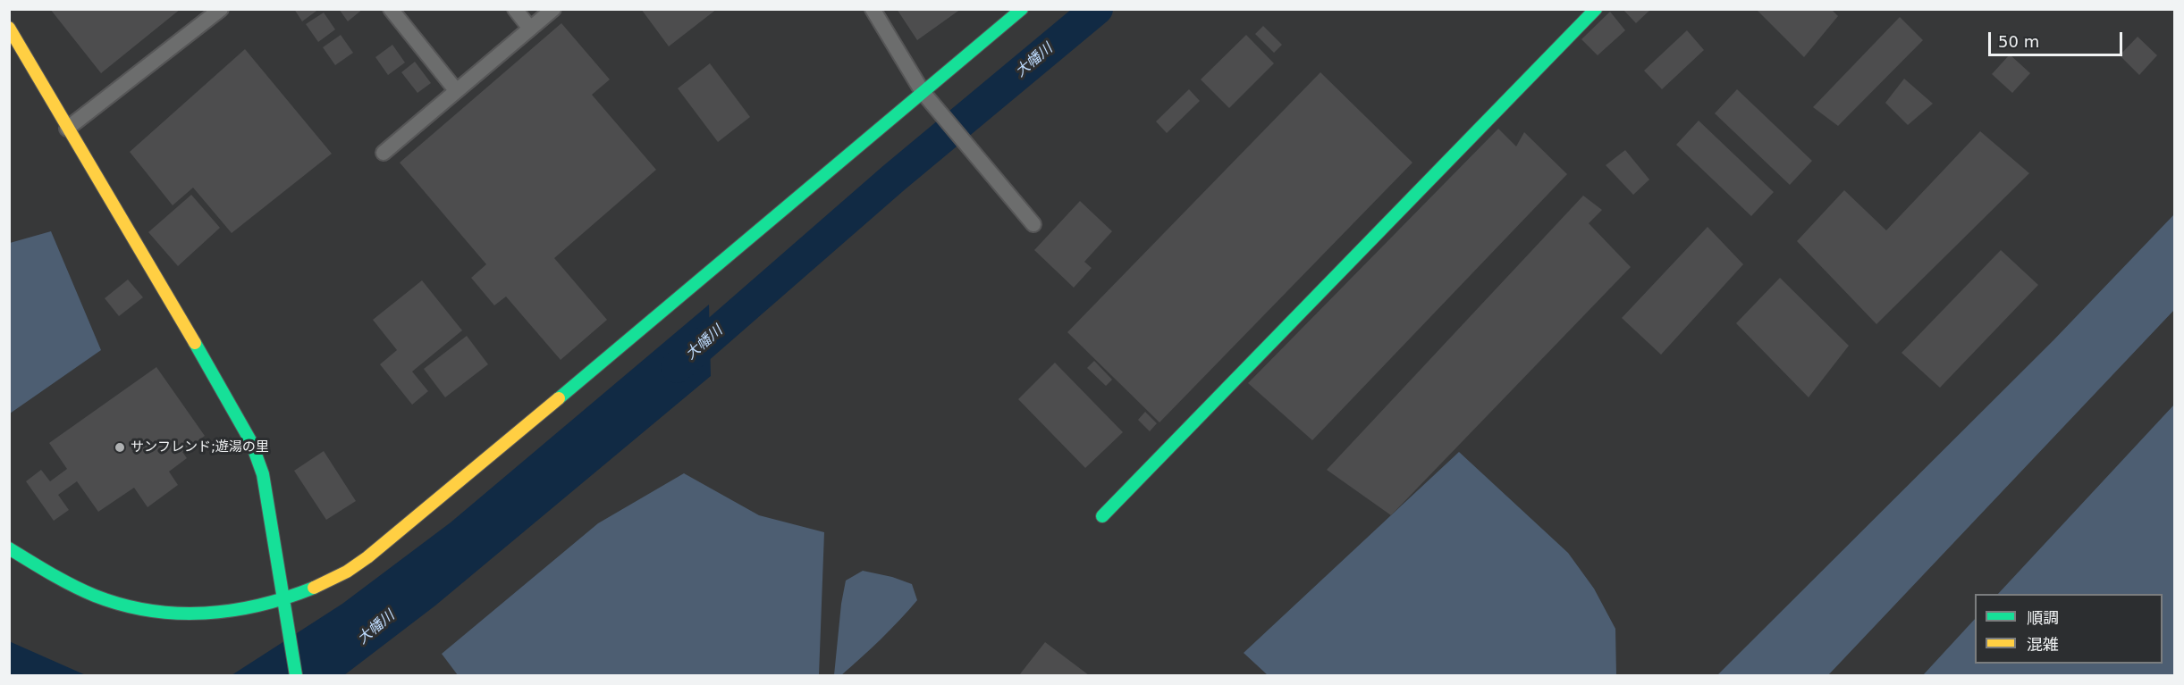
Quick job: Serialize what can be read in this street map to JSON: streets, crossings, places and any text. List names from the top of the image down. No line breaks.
{"water":["大幡川"],"places":["サンフレンド;遊湯の里"],"legend":["順調","混雑"],"scale_bar":"50 m"}
